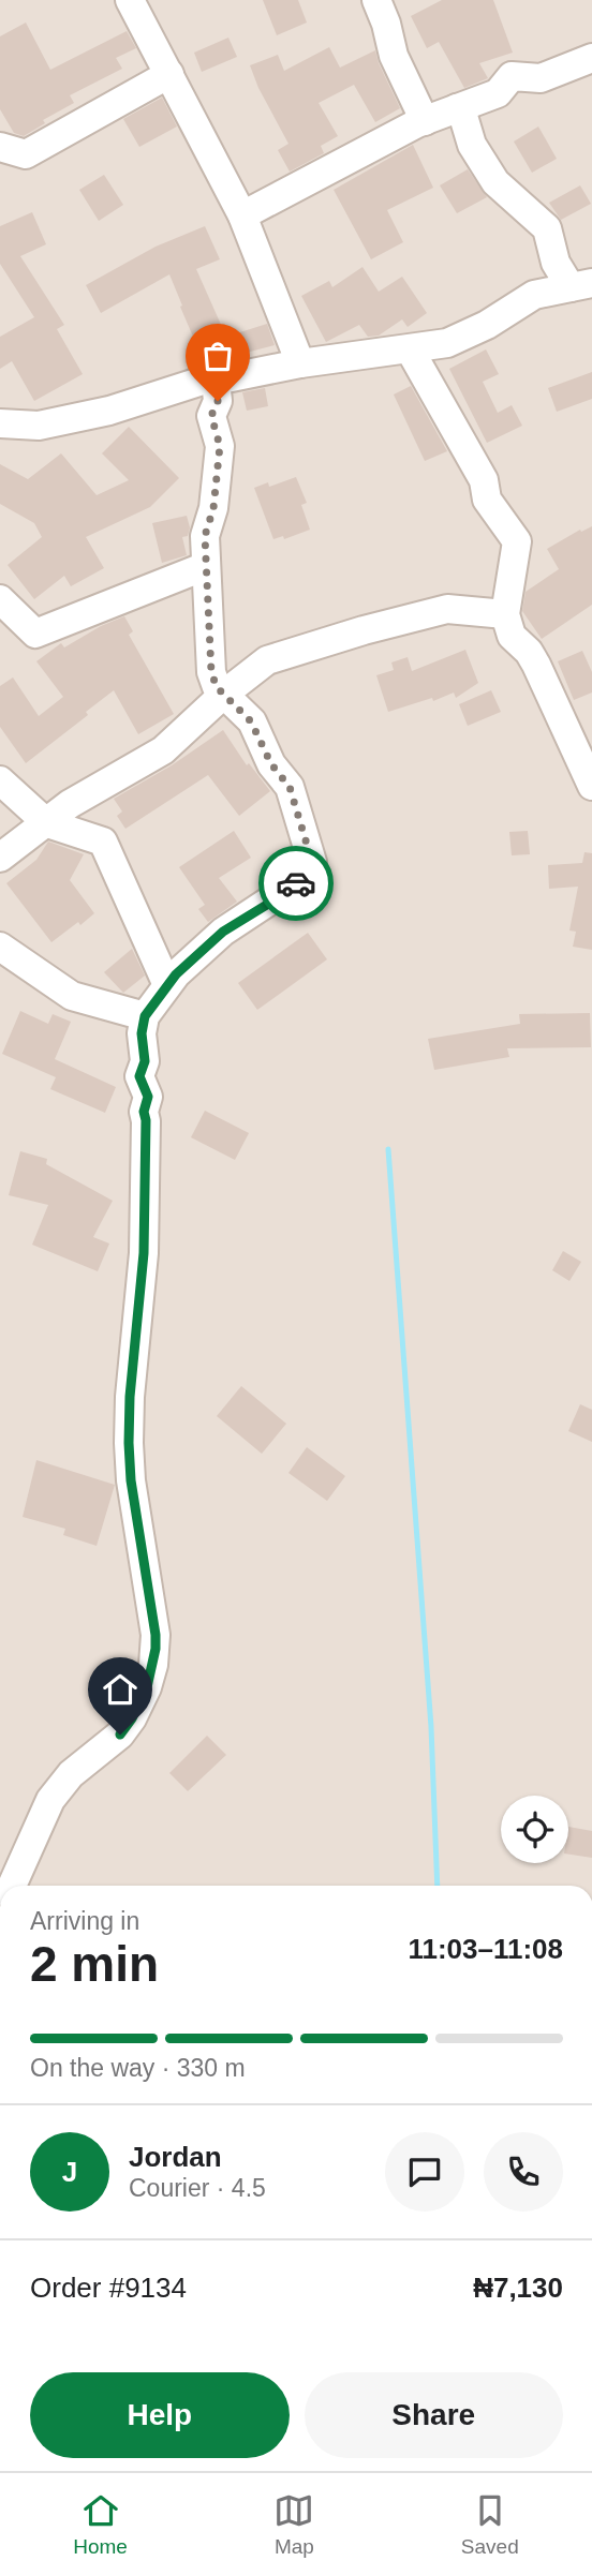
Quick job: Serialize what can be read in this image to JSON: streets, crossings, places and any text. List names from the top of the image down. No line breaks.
{"page":{"heading":["2 min","Arriving in","11:03–11:08"],"panel":["Jordan","Courier · 4.5","Order #9134","₦7,130"],"bar":"On the way · 330 m","round":"J","buttons":["Help","Share"],"tabs":["Home","Map","Saved"]}}
